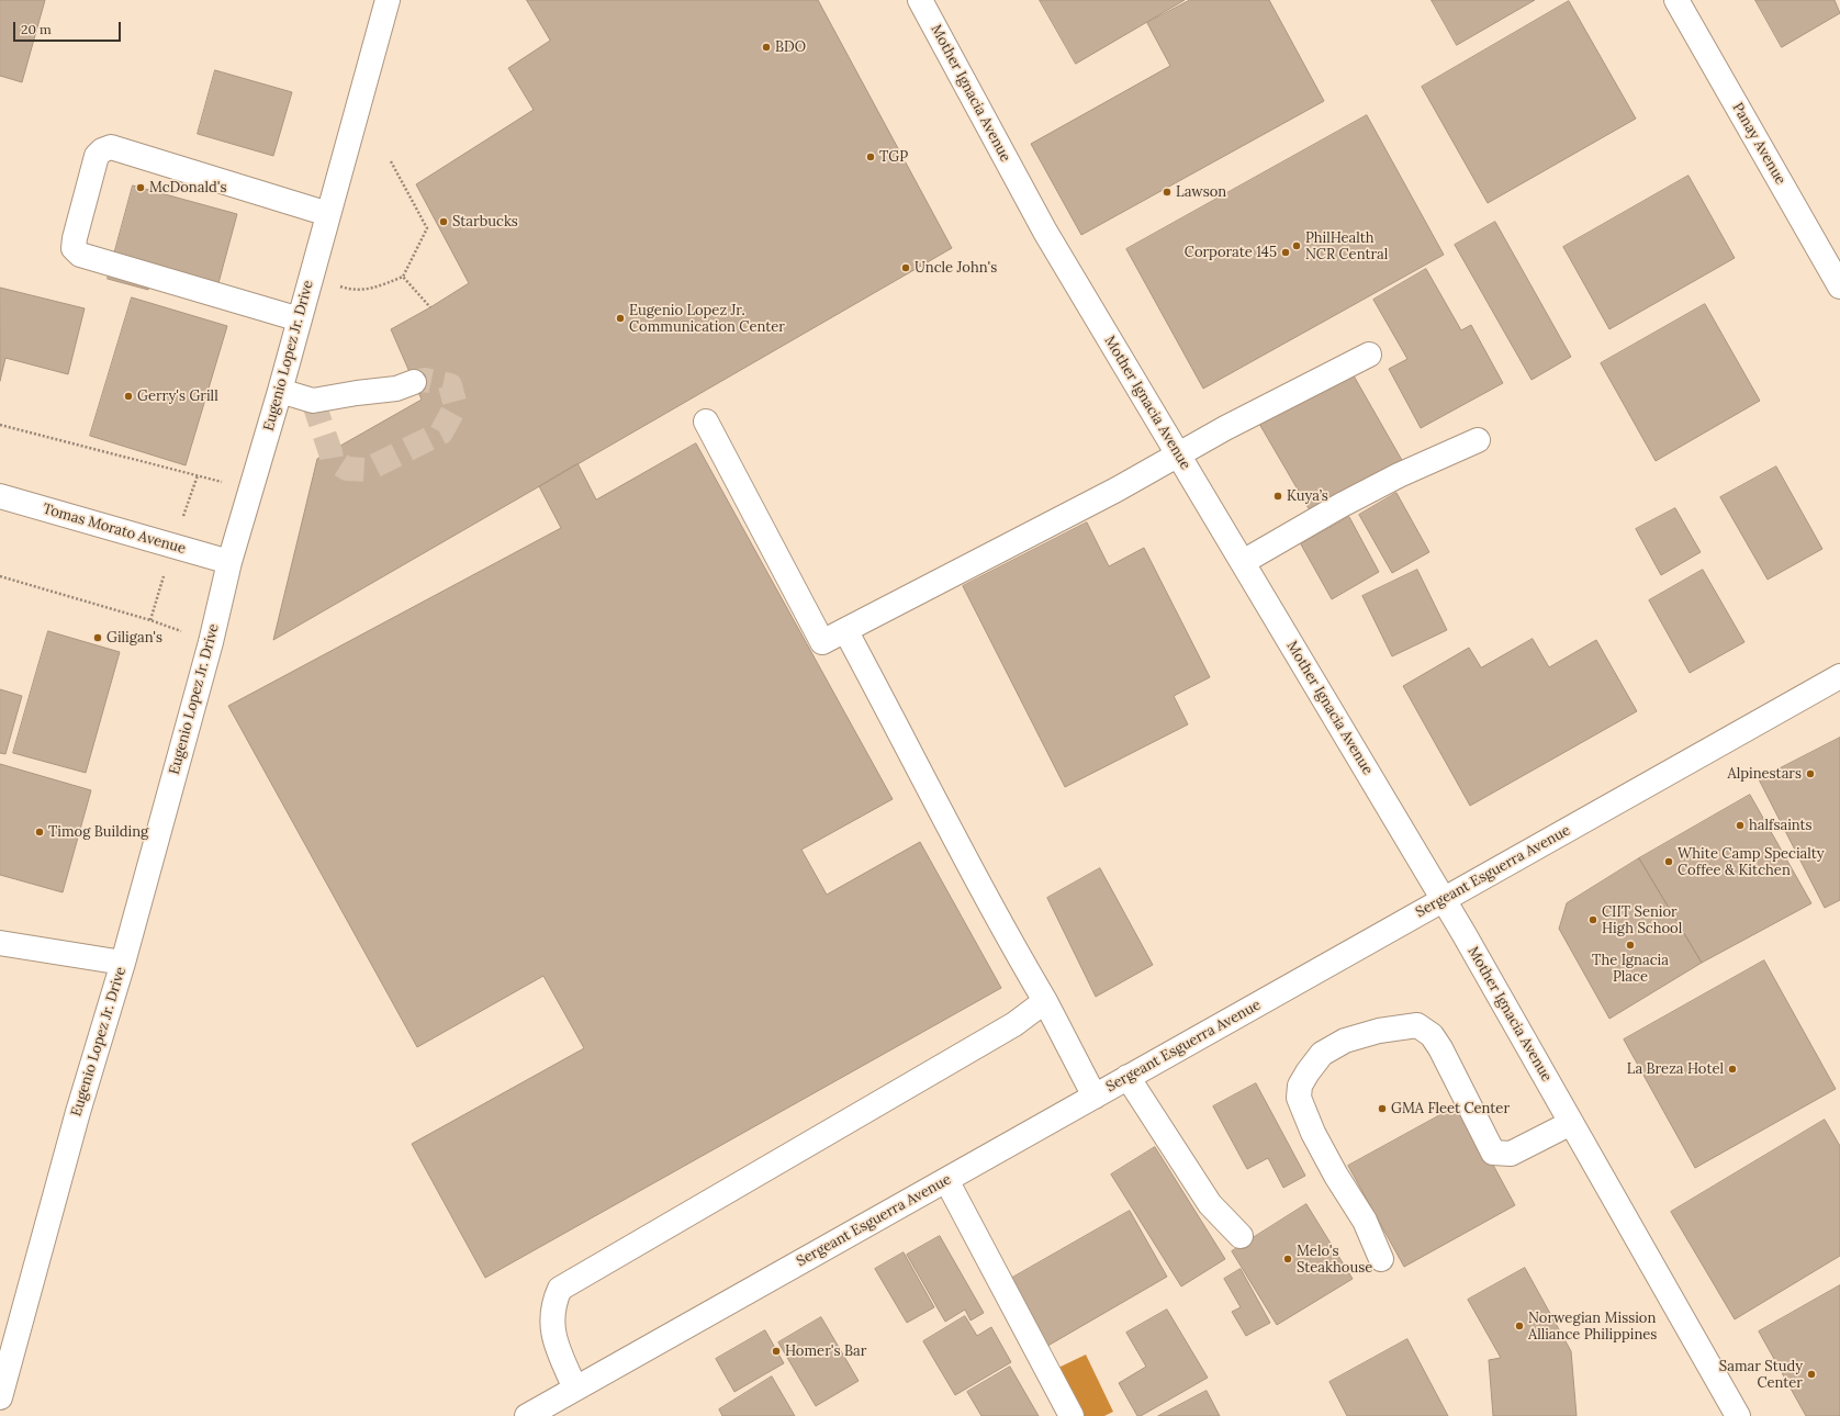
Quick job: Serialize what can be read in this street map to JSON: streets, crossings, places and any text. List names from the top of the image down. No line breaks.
{"streets":{"street":["Mother Ignacia Avenue","Panay Avenue","Eugenio Lopez Jr. Drive","Tomas Morato Avenue","Sergeant Esguerra Avenue"]},"crossings":[["Mother Ignacia Avenue","Sergeant Esguerra Avenue"],["Eugenio Lopez Jr. Drive","Tomas Morato Avenue"]],"places":["BDO","TGP","McDonald's","Lawson","Starbucks","PhilHealth NCR Central","Corporate 145","Uncle John's","Eugenio Lopez Jr. Communication Center","Gerry's Grill","Kuya’s","Giligan's","Alpinestars","halfsaints","Timog Building","White Camp Specialty Coffee & Kitchen","CIIT Senior High School","The Ignacia Place","La Breza Hotel","GMA Fleet Center","Melo's Steakhouse","Norwegian Mission Alliance Philippines","Homer's Bar","Samar Study Center"],"scale_bar":"20 m"}
